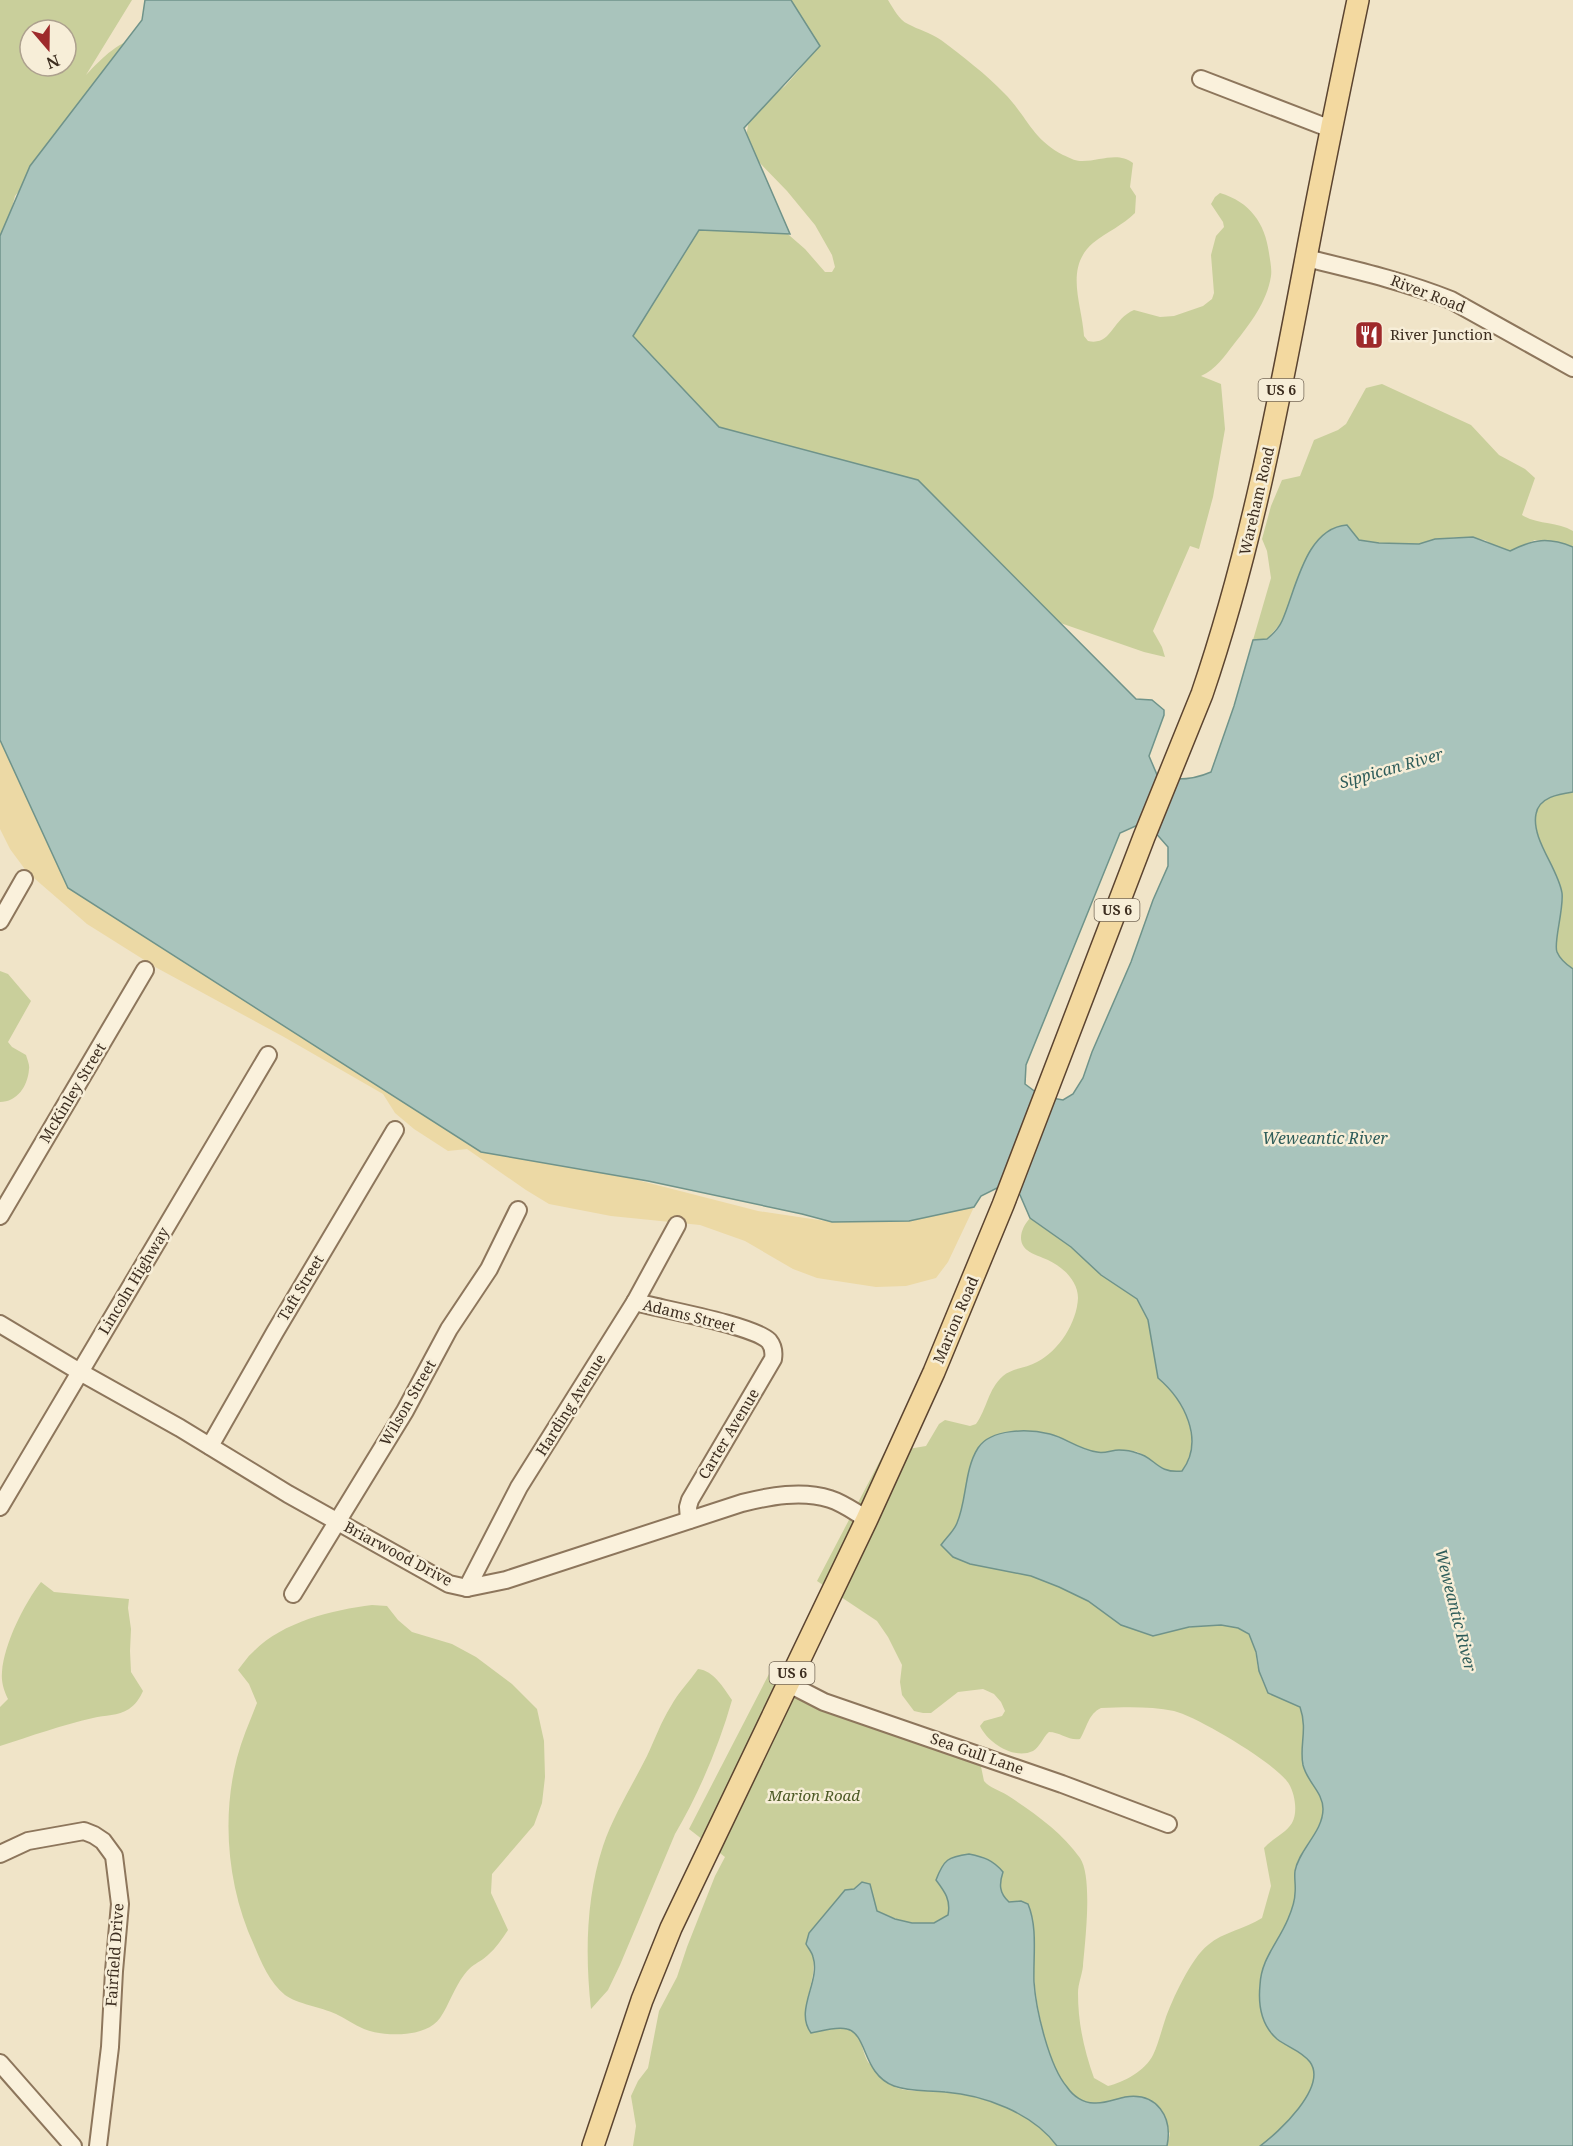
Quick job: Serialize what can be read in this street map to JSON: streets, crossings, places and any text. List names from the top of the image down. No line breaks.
{"streets":{"main road":["US 6","Wareham Road","Marion Road"],"street":["River Road","McKinley Street","Lincoln Highway","Taft Street","Adams Street","Wilson Street","Harding Avenue","Carter Avenue","Briarwood Drive","Sea Gull Lane","Fairfield Drive"]},"crossings":[["River Road","Wareham Road"],["Wareham Road","Marion Road"],["Lincoln Highway","Briarwood Drive"],["Taft Street","Briarwood Drive"],["Adams Street","Harding Avenue"],["Adams Street","Carter Avenue"],["Marion Road","Briarwood Drive"],["Marion Road","Sea Gull Lane"],["Wilson Street","Briarwood Drive"],["Harding Avenue","Briarwood Drive"],["Carter Avenue","Briarwood Drive"]],"water":["Sippican River","Weweantic River"],"parks":["Marion Road"],"places":{"restaurant":["River Junction"]},"north":"bottom"}
